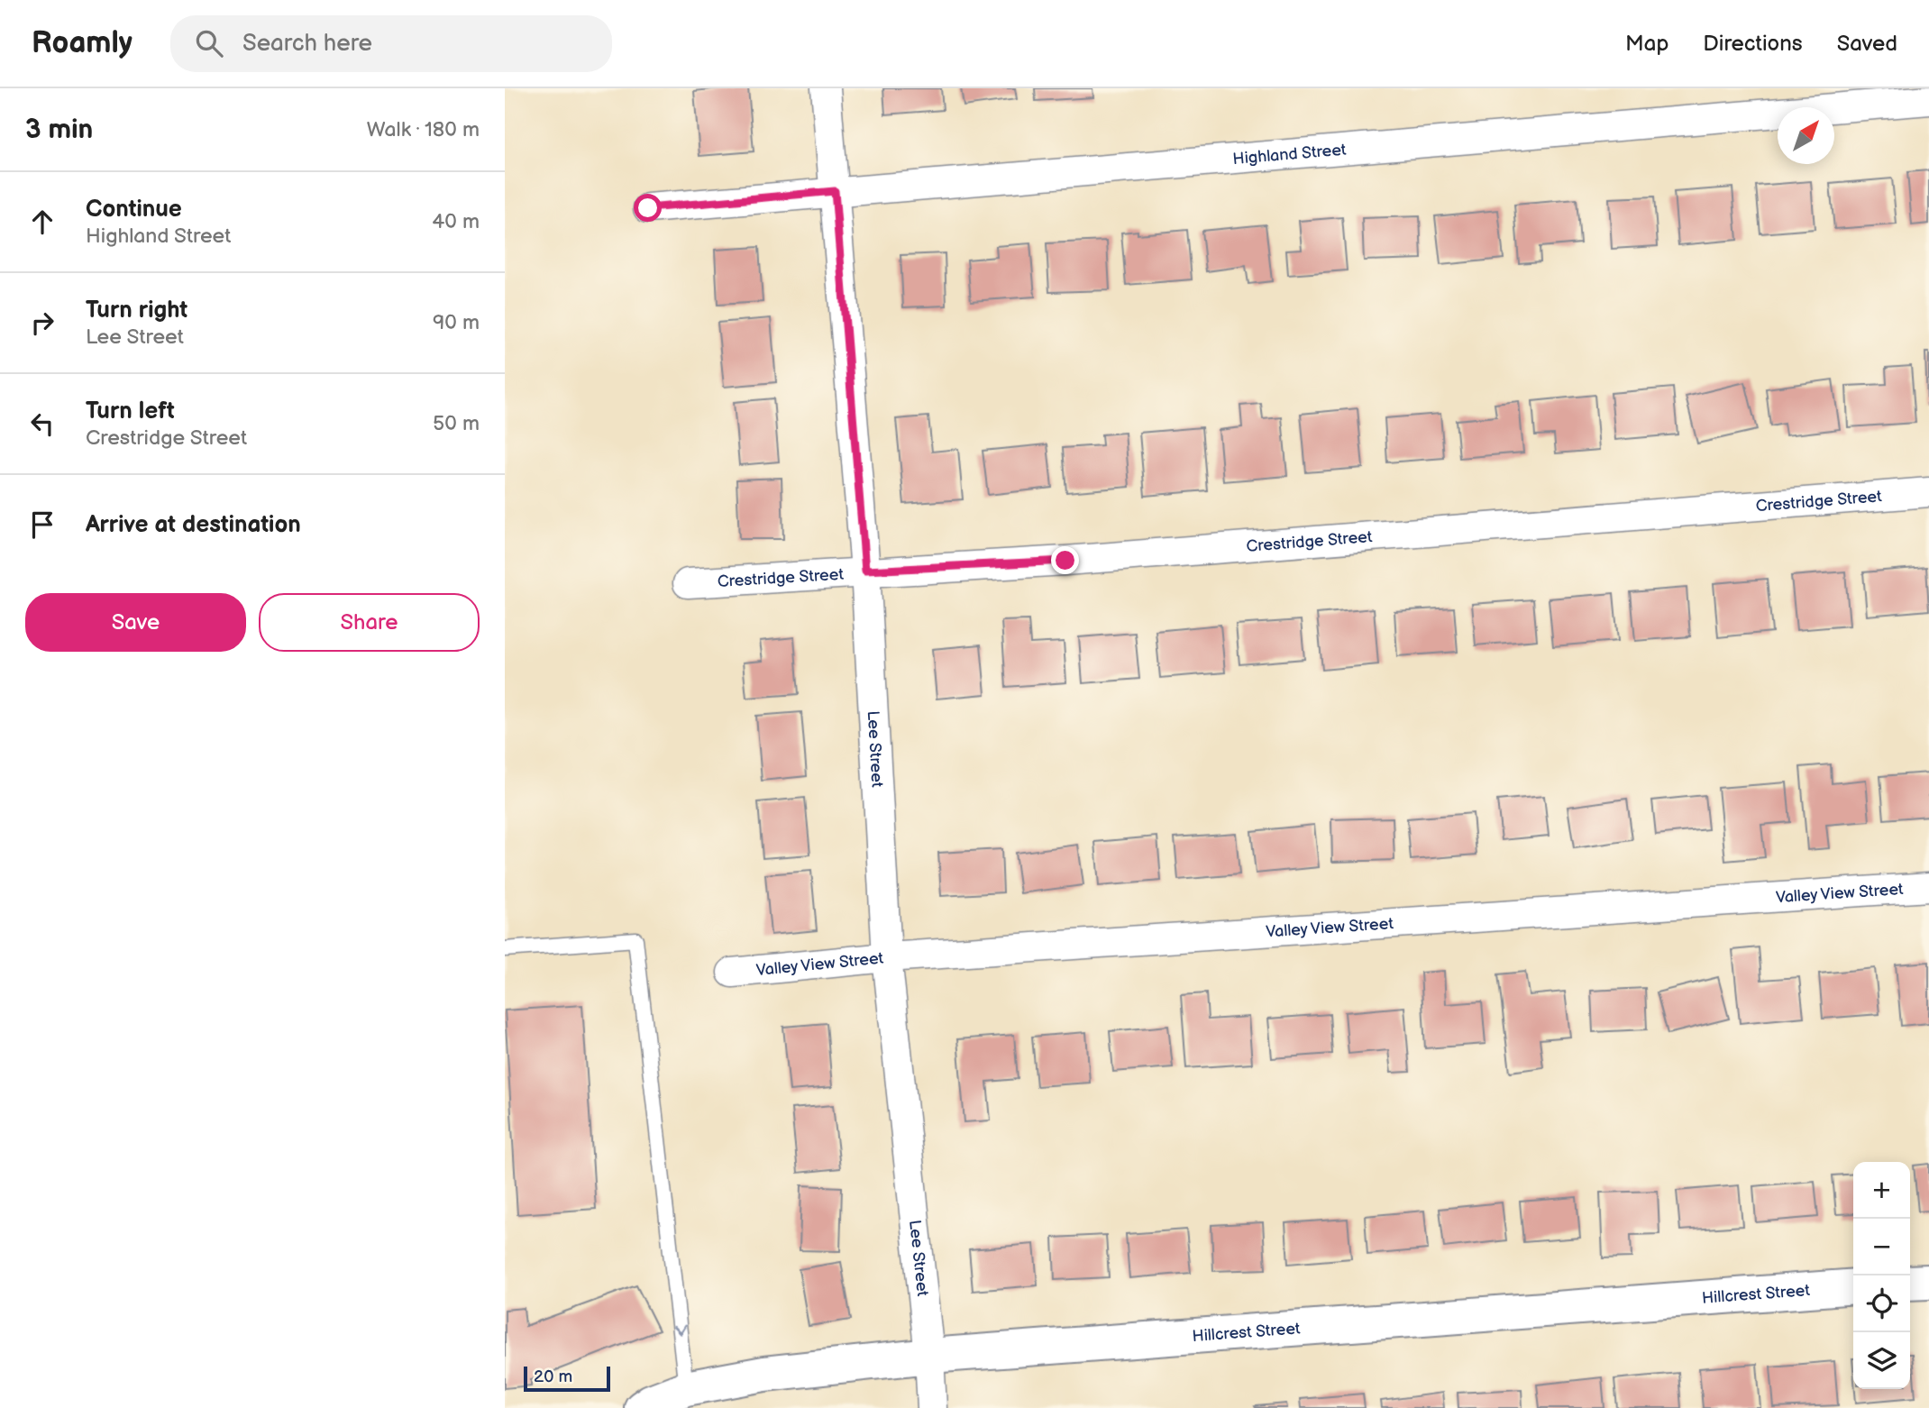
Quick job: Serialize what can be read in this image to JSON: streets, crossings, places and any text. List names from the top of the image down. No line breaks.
{"streets":{"street":["Highland Street","Crestridge Street","Lee Street","Valley View Street","Hillcrest Street"]},"crossings":[["Highland Street","Lee Street"],["Crestridge Street","Lee Street"],["Lee Street","Valley View Street"],["Lee Street","Hillcrest Street"]],"scale_bar":"20 m","north":"top right","page":{"header":"Roamly","search":"Search here","nav":["Map","Directions","Saved"],"heading":["3 min","Walk · 180 m"],"list":[["Continue","Highland Street","40 m"],["Turn right","Lee Street","90 m"],["Turn left","Crestridge Street","50 m"],"Arrive at destination"],"buttons":["Save","Share"],"map_buttons":["+","−"],"scale":"20 m"}}
